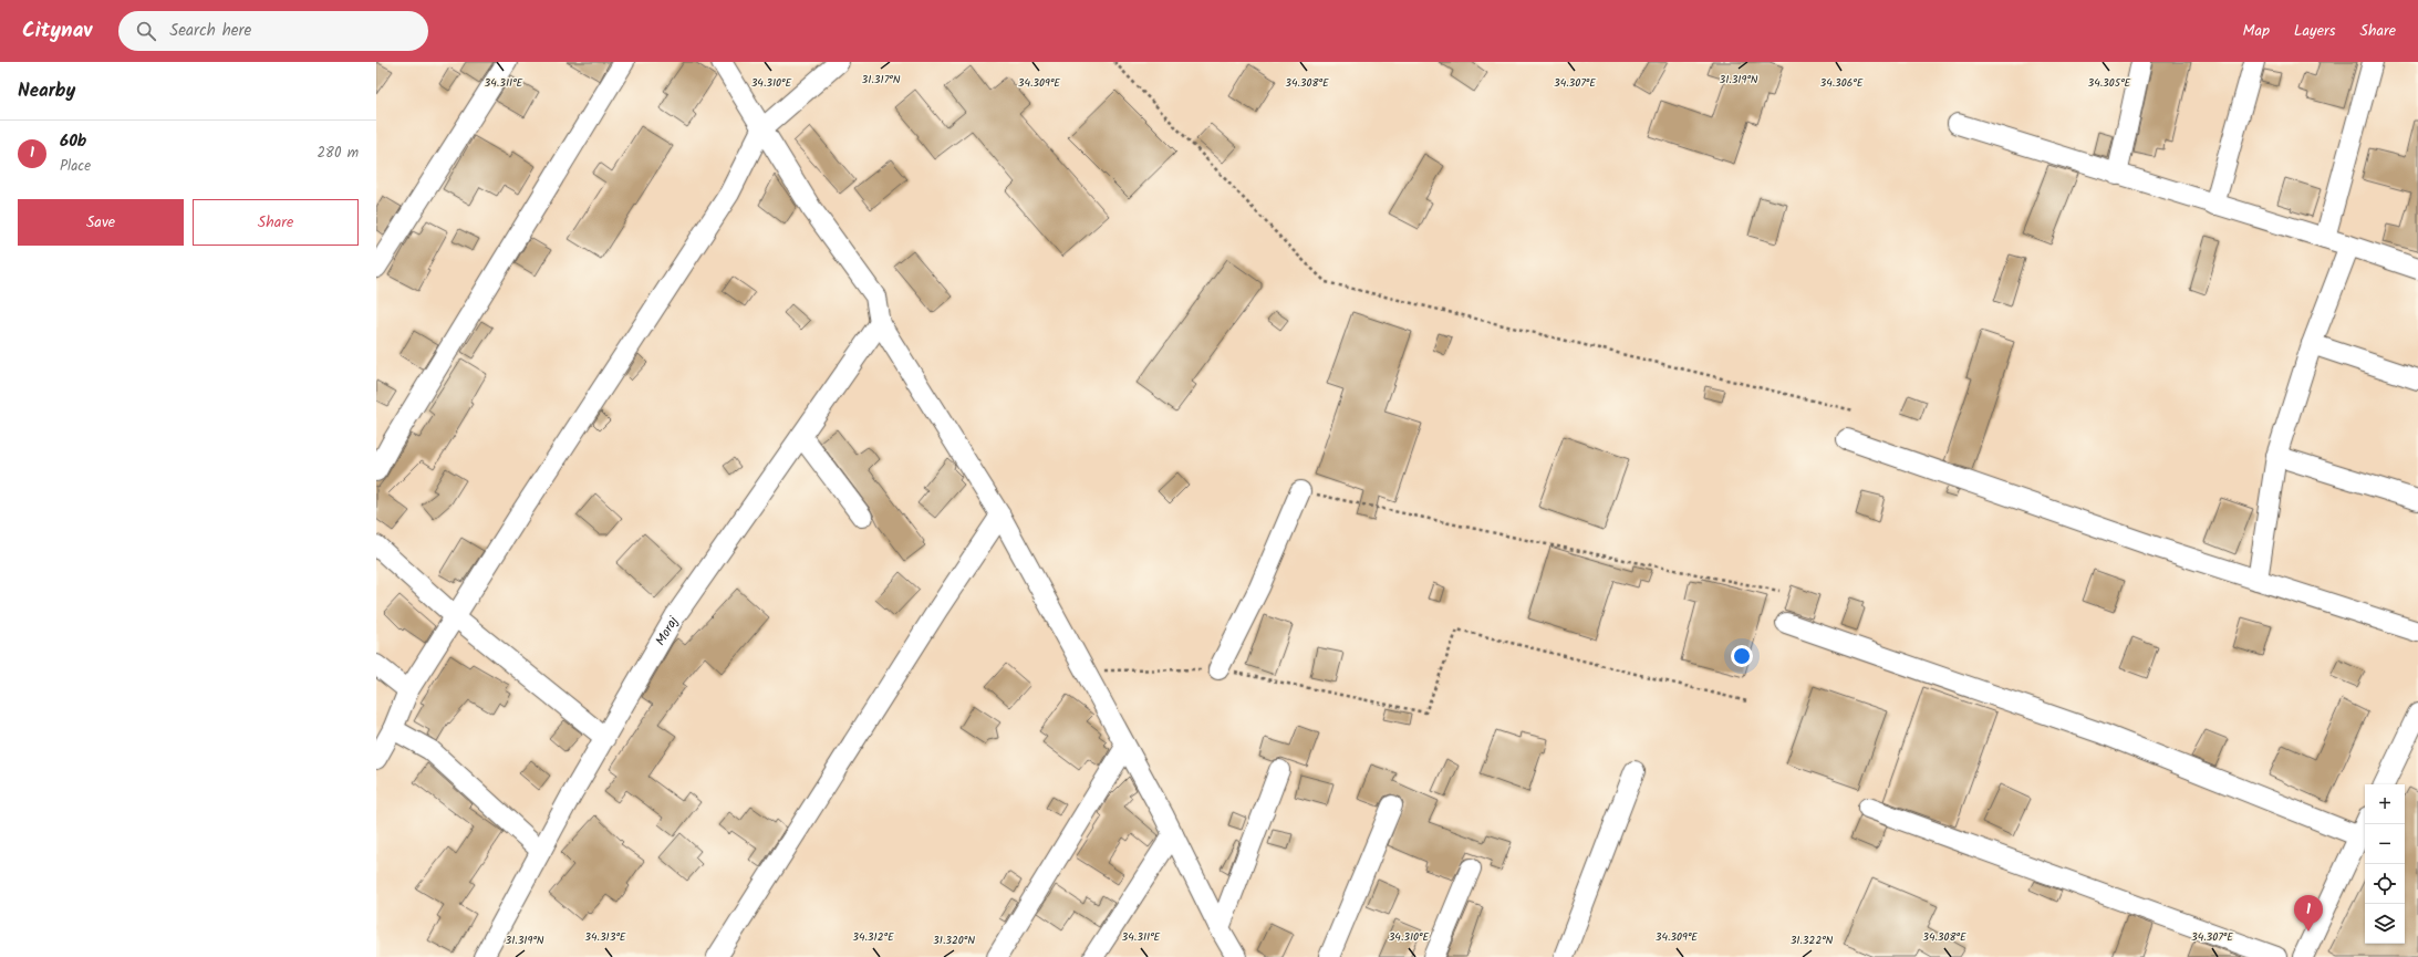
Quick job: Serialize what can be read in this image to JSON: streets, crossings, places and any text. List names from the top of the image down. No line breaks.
{"streets":{"street":["Moraj"]},"page":{"header":"Citynav","search":"Search here","nav":["Map","Layers","Share"],"heading":"Nearby","list":[{"mark":"1","name":"60b","note":"Place","value":"280 m"}],"buttons":["Save","Share"],"map_buttons":["+","−"],"pins":"1"},"coordinates":["31.317°N","31.319°N","34.311°E","34.310°E","34.309°E","34.308°E","34.307°E","34.306°E","34.305°E","34.313°E","34.312°E","31.320°N","31.322°N"]}
